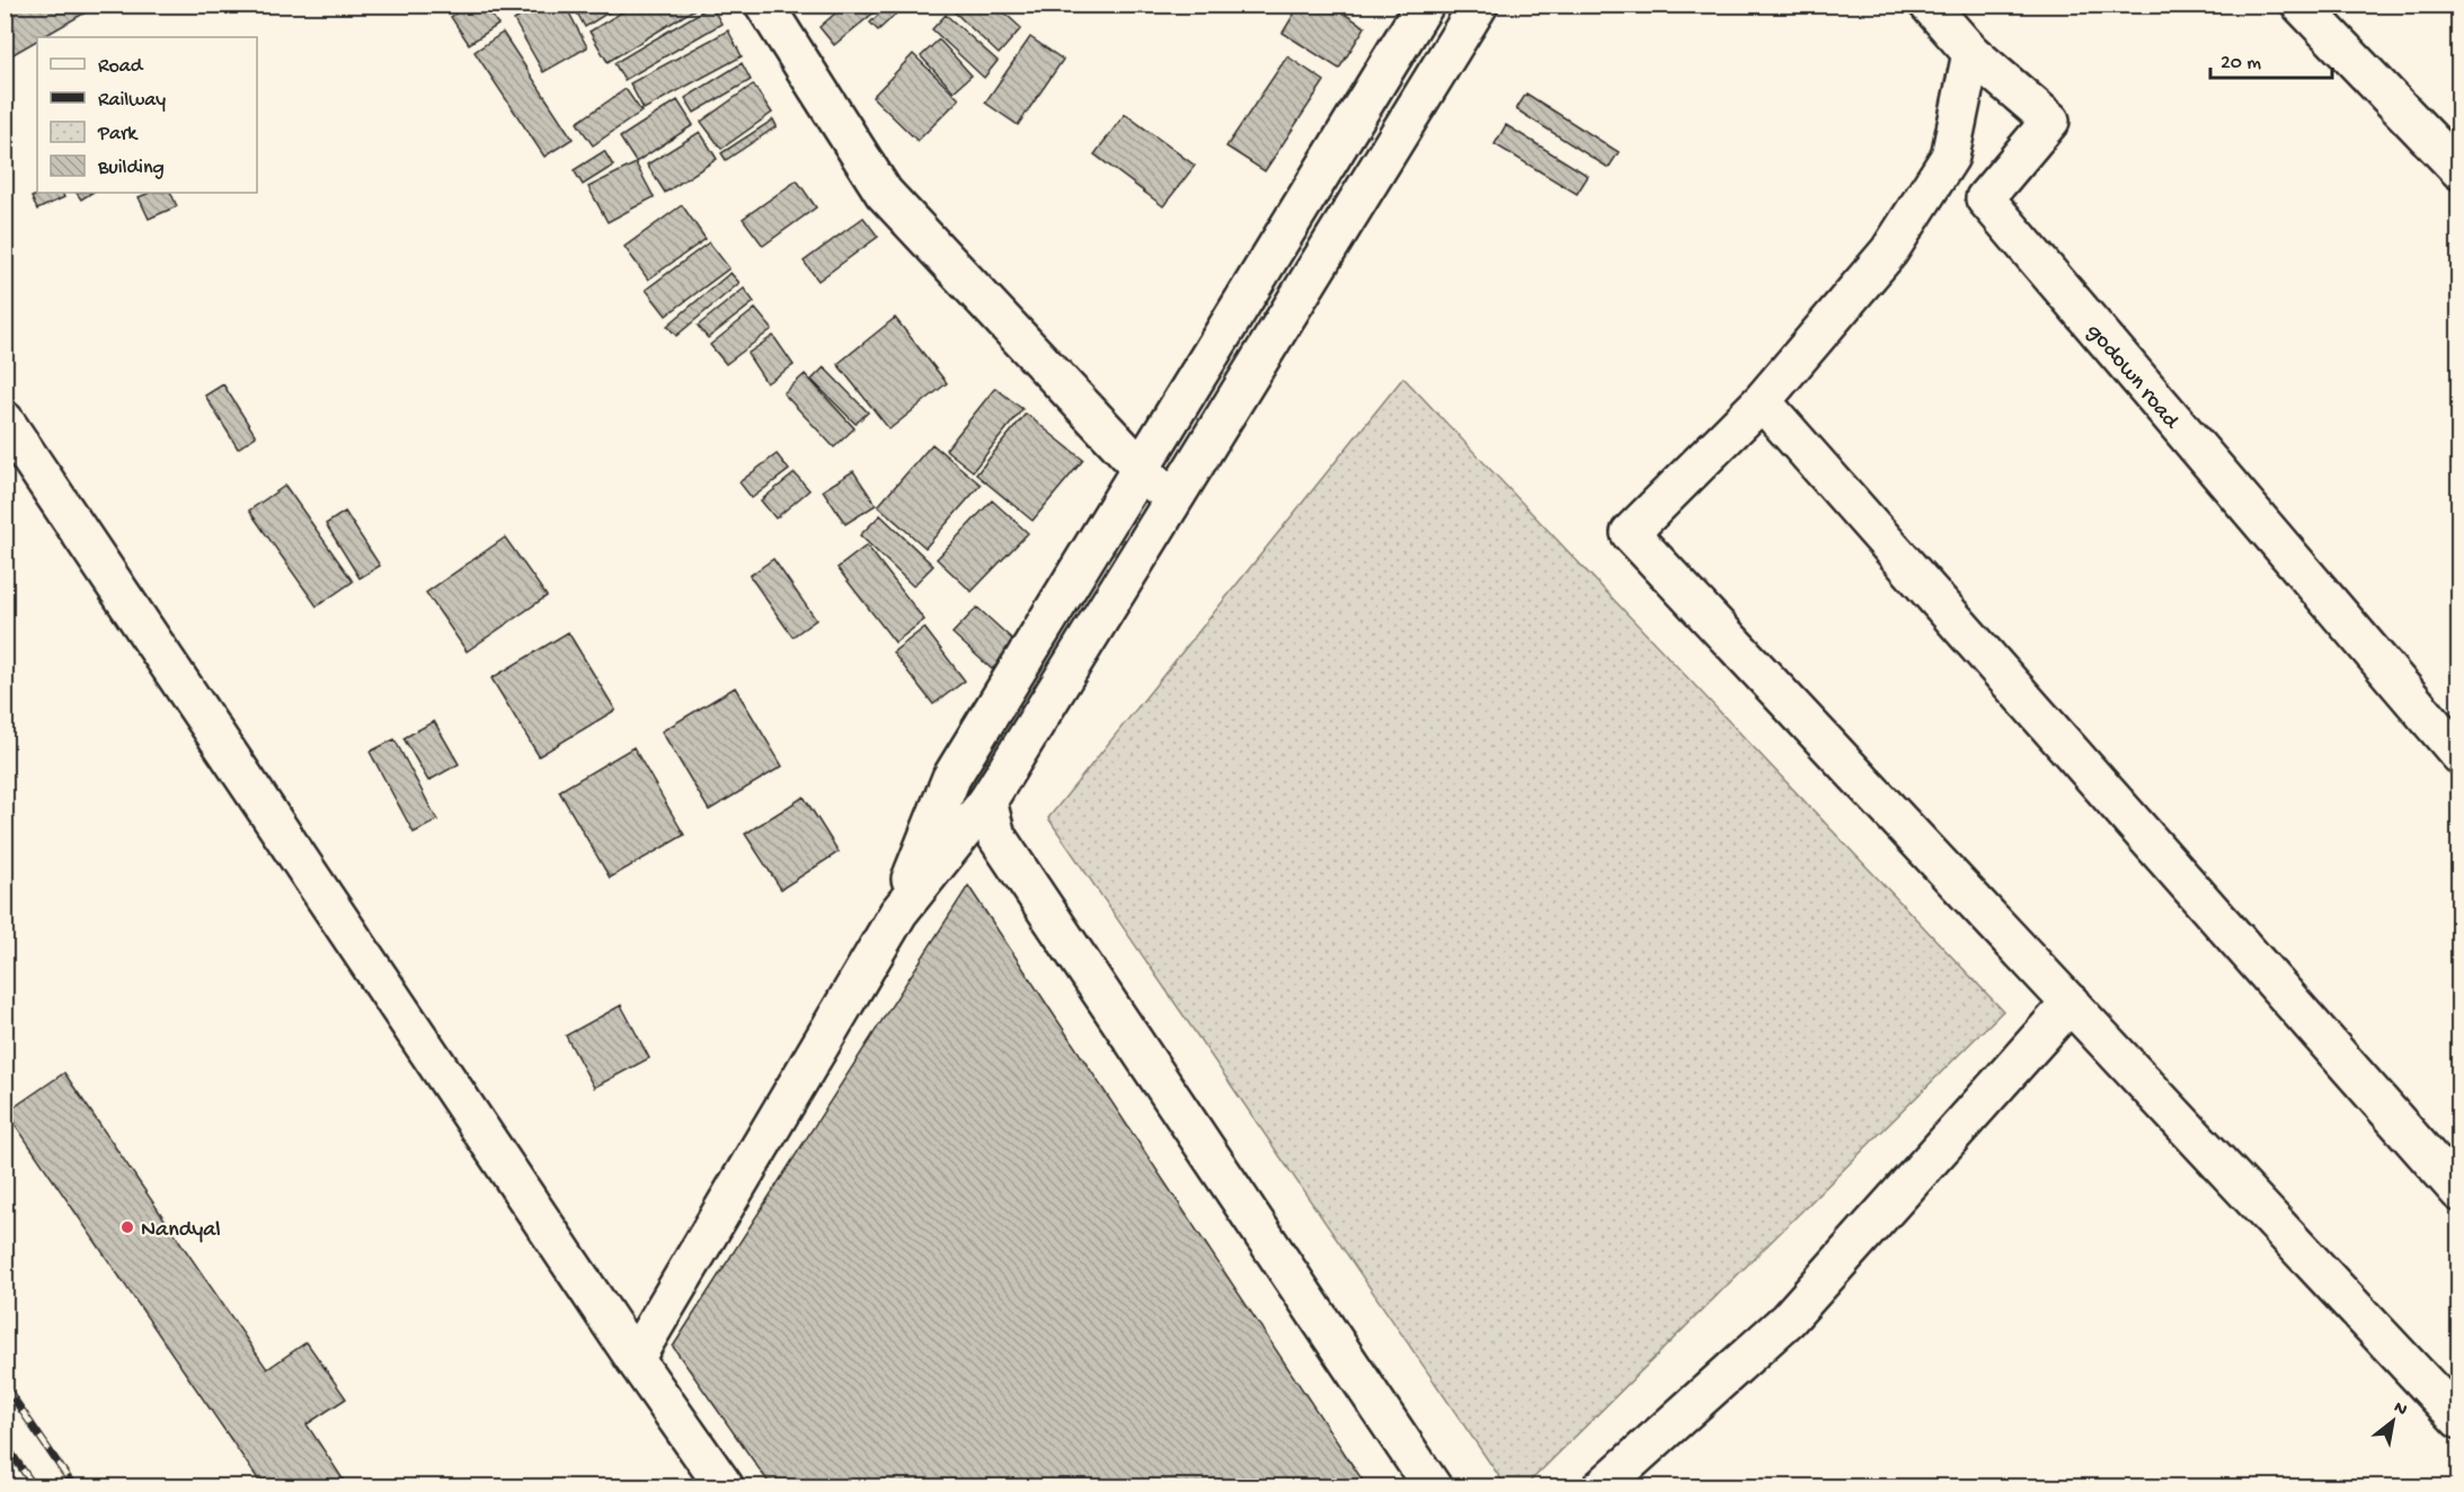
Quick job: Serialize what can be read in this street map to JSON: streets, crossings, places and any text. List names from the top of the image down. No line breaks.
{"streets":{"street":["godown road"]},"places":["Nandyal"],"legend":["Road","Railway","Park","Building"],"scale_bar":"20 m","north":"top right"}
